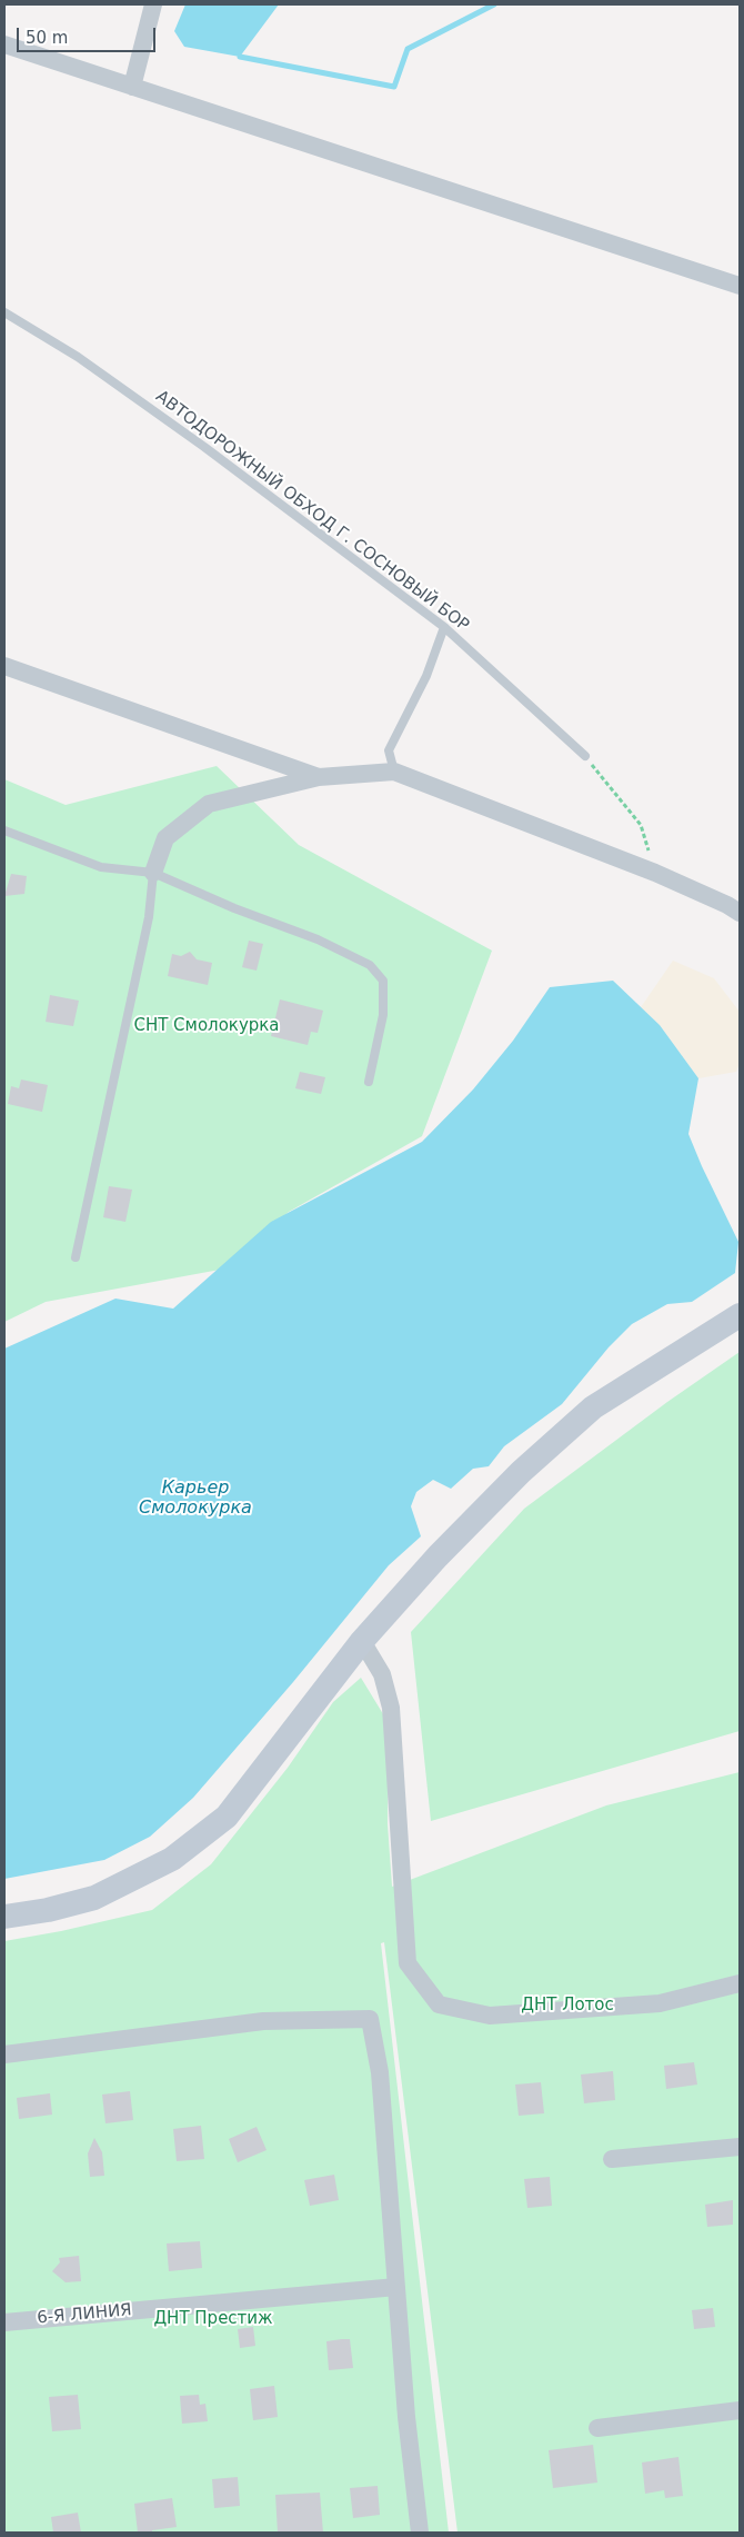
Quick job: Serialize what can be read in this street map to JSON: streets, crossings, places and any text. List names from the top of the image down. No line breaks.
{"streets":{"street":["6-Я ЛИНИЯ"],"lane":["АВТОДОРОЖНЫЙ ОБХОД Г. СОСНОВЫЙ БОР"]},"water":["Карьер Смолокурка"],"parks":["СНТ Смолокурка","ДНТ Лотос","ДНТ Престиж"],"scale_bar":"50 m"}
